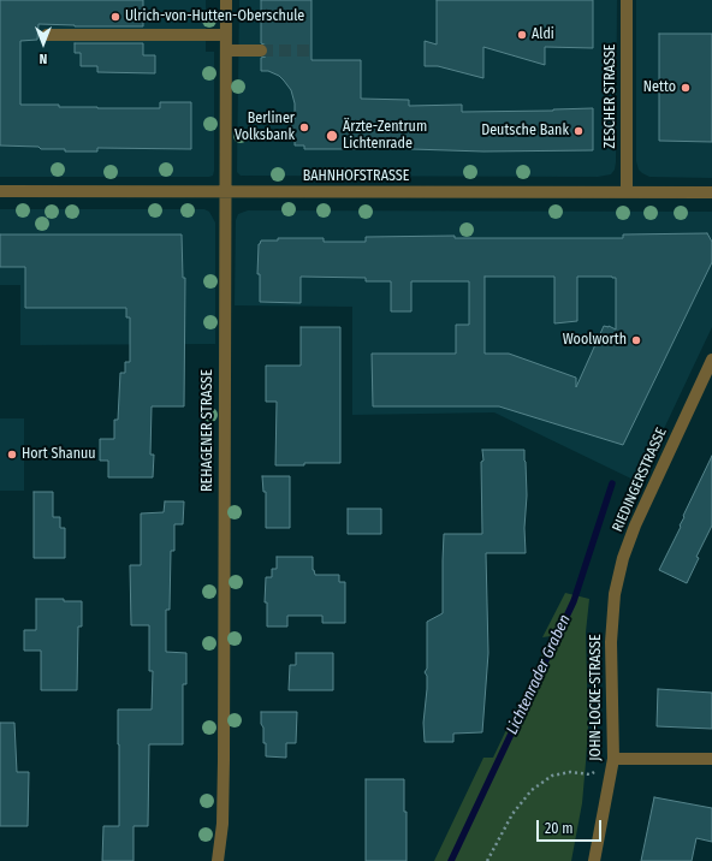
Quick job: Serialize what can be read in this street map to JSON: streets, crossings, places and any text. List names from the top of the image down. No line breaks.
{"streets":{"street":["ZESCHER STRASSE","BAHNHOFSTRASSE","REHAGENER STRASSE","RIEDINGERSTRASSE","JOHN-LOCKE-STRASSE"]},"crossings":[["ZESCHER STRASSE","BAHNHOFSTRASSE"],["BAHNHOFSTRASSE","REHAGENER STRASSE"],["RIEDINGERSTRASSE","JOHN-LOCKE-STRASSE"]],"water":["Lichtenrader Graben"],"places":["Ulrich-von-Hutten-Oberschule","Aldi","Netto","Berliner Volksbank","Deutsche Bank","Ärzte-Zentrum Lichtenrade","Woolworth","Hort Shanuu"],"scale_bar":"20 m","north":"bottom"}
